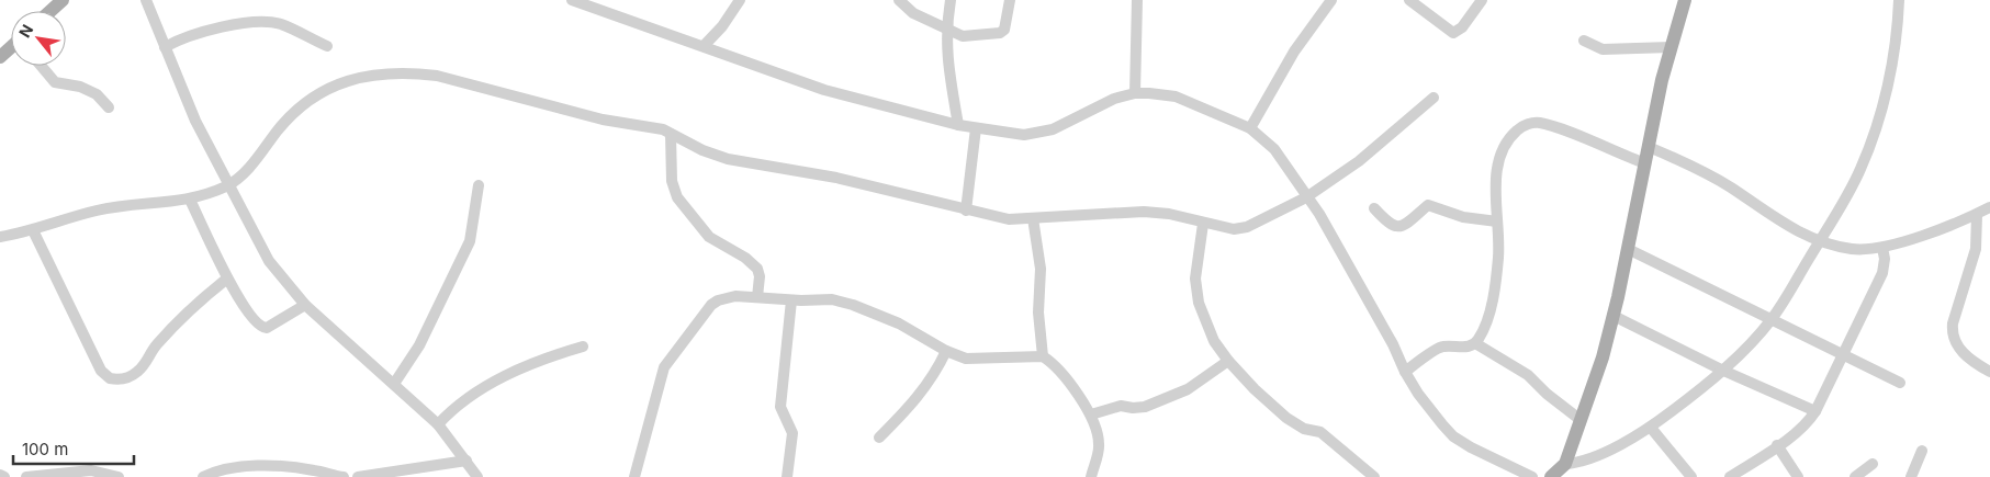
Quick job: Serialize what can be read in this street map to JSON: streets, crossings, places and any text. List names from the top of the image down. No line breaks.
{"scale_bar":"100 m","north":"top left"}
